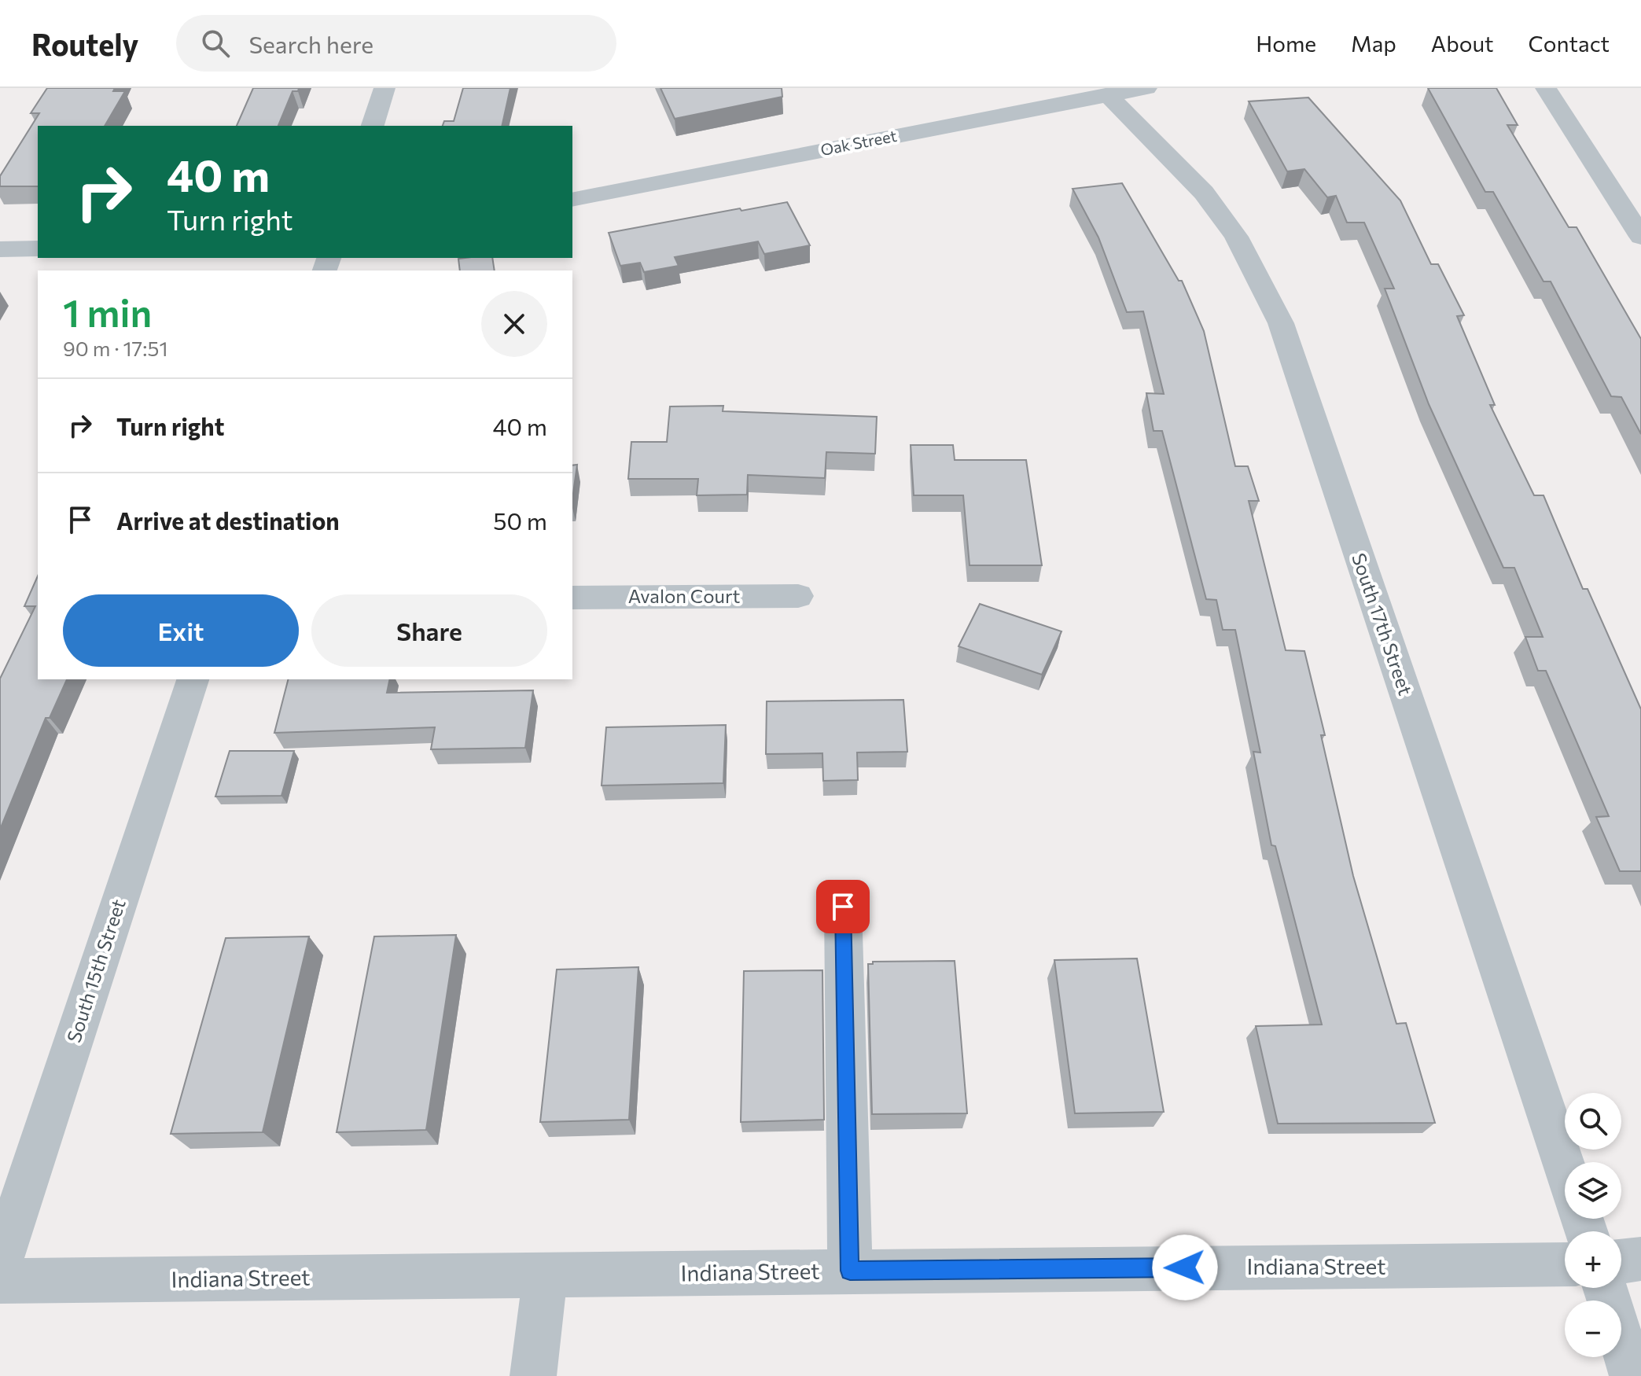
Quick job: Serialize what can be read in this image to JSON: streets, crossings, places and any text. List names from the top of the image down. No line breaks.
{"streets":{"street":["Oak Street","Avalon Court","South 17th Street","South 15th Street","Indiana Street"]},"crossings":[["Oak Street","South 17th Street"]],"page":{"header":"Routely","search":"Search here","nav":["Home","Map","About","Contact"],"turn":["40 m","Turn right"],"heading":["1 min","90 m · 17:51"],"list":[{"name":"Turn right","value":"40 m"},{"name":"Arrive at destination","value":"50 m"}],"buttons":["Exit","Share"],"map_buttons":["+","−"]}}
